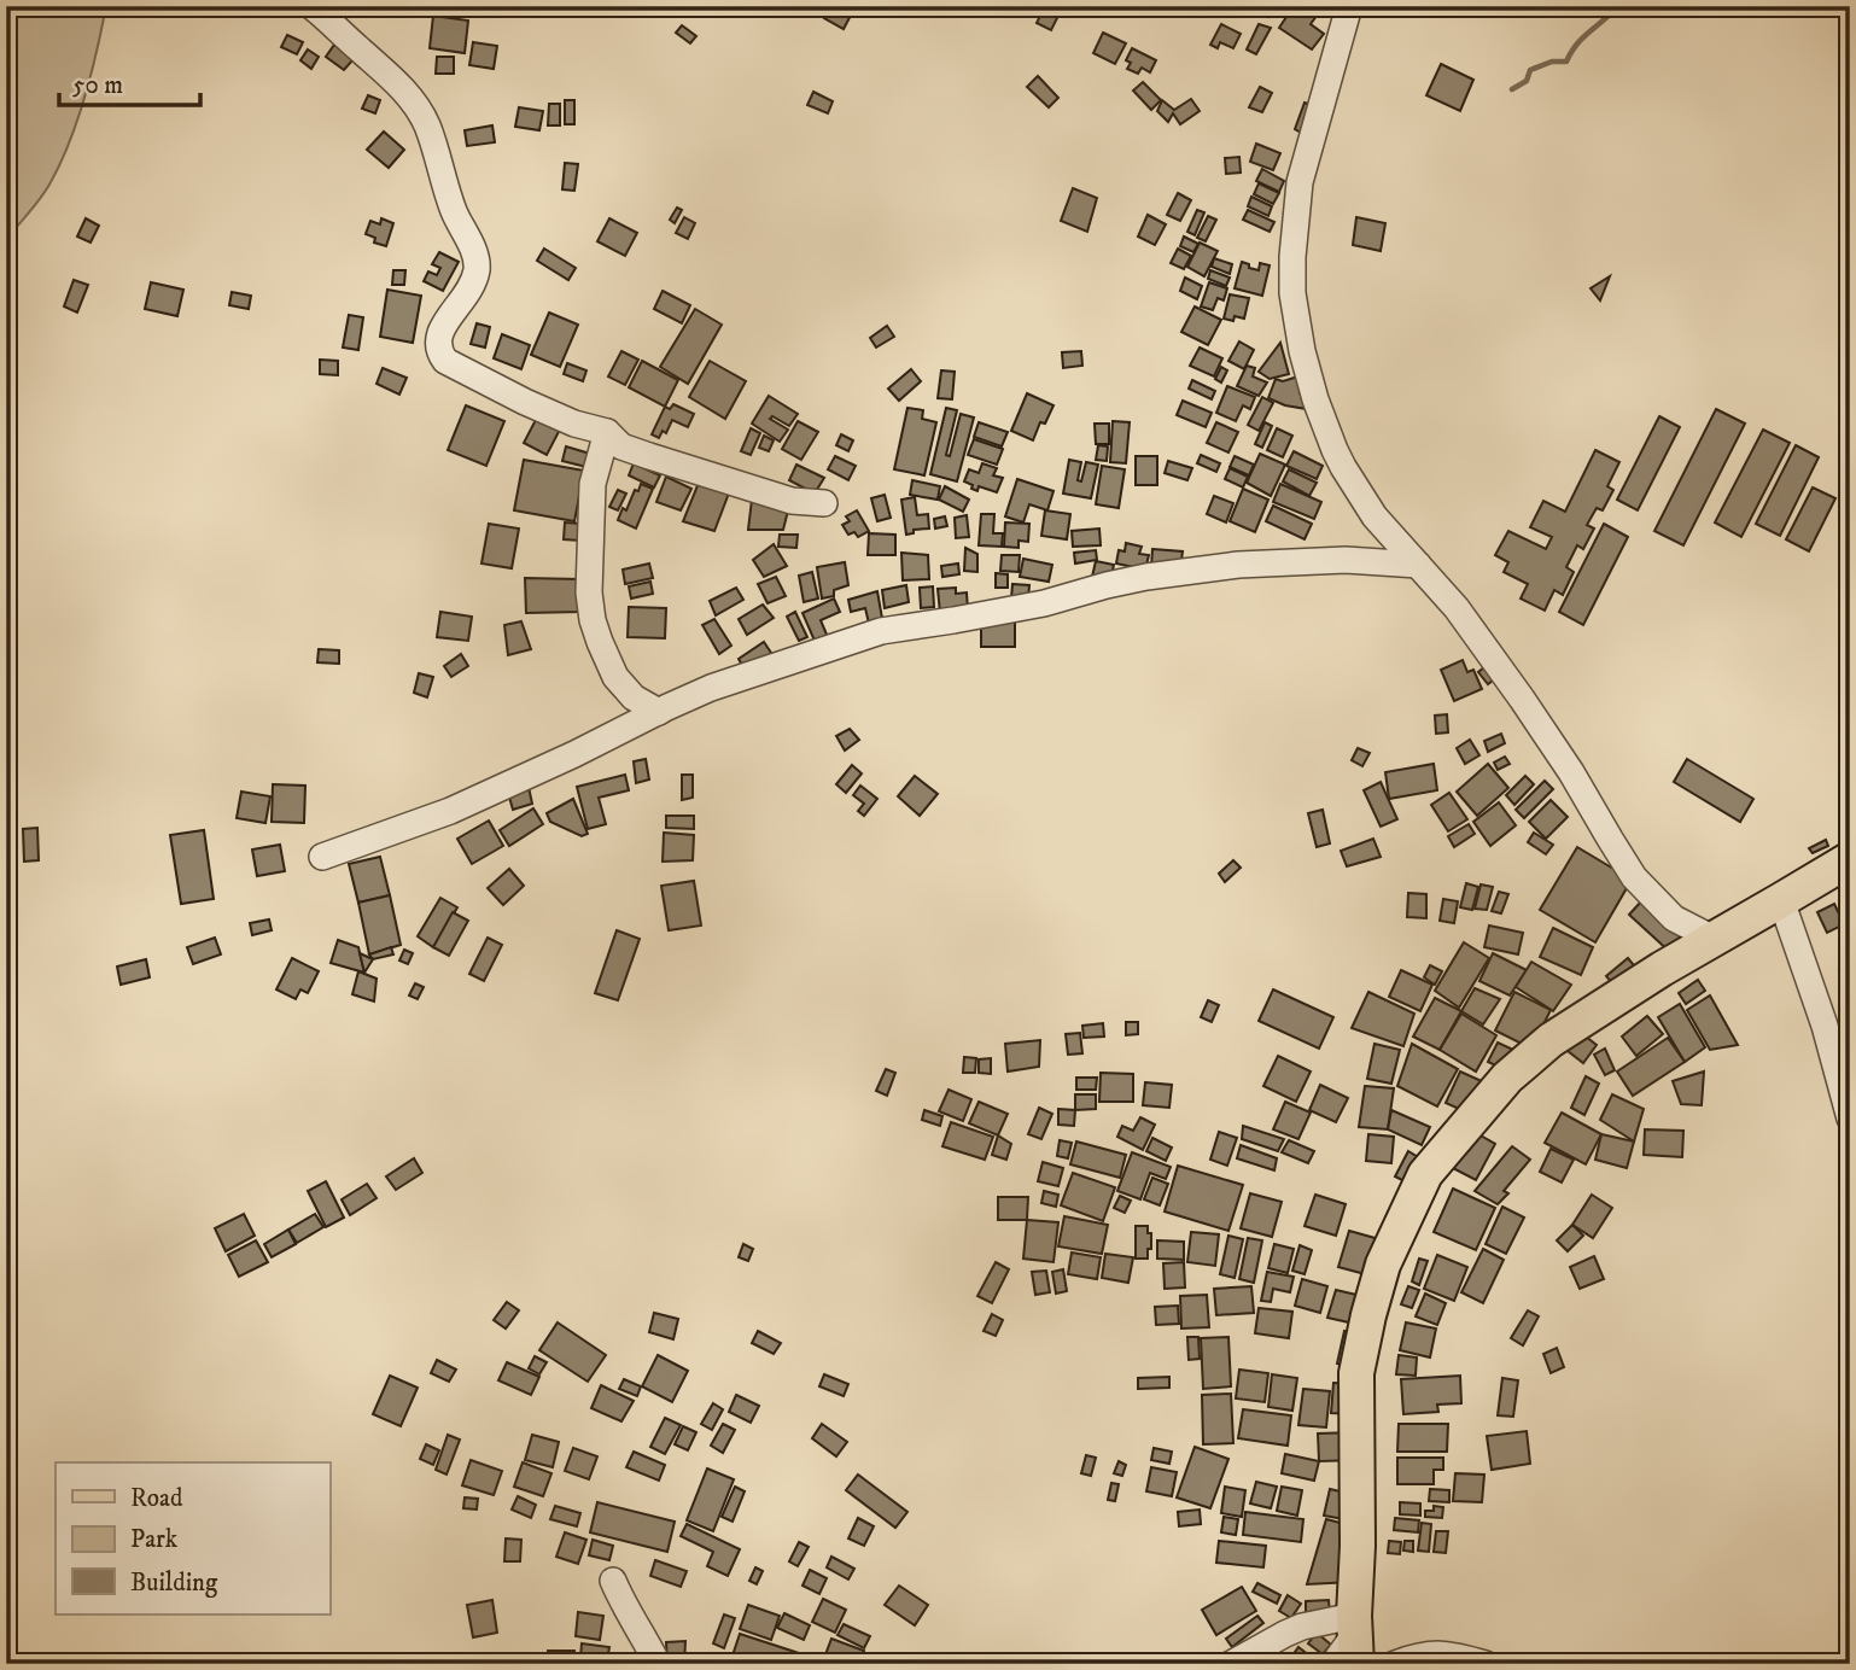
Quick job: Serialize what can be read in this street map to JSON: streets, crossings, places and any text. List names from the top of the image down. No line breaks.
{"legend":["Road","Park","Building"],"scale_bar":"50 m"}
